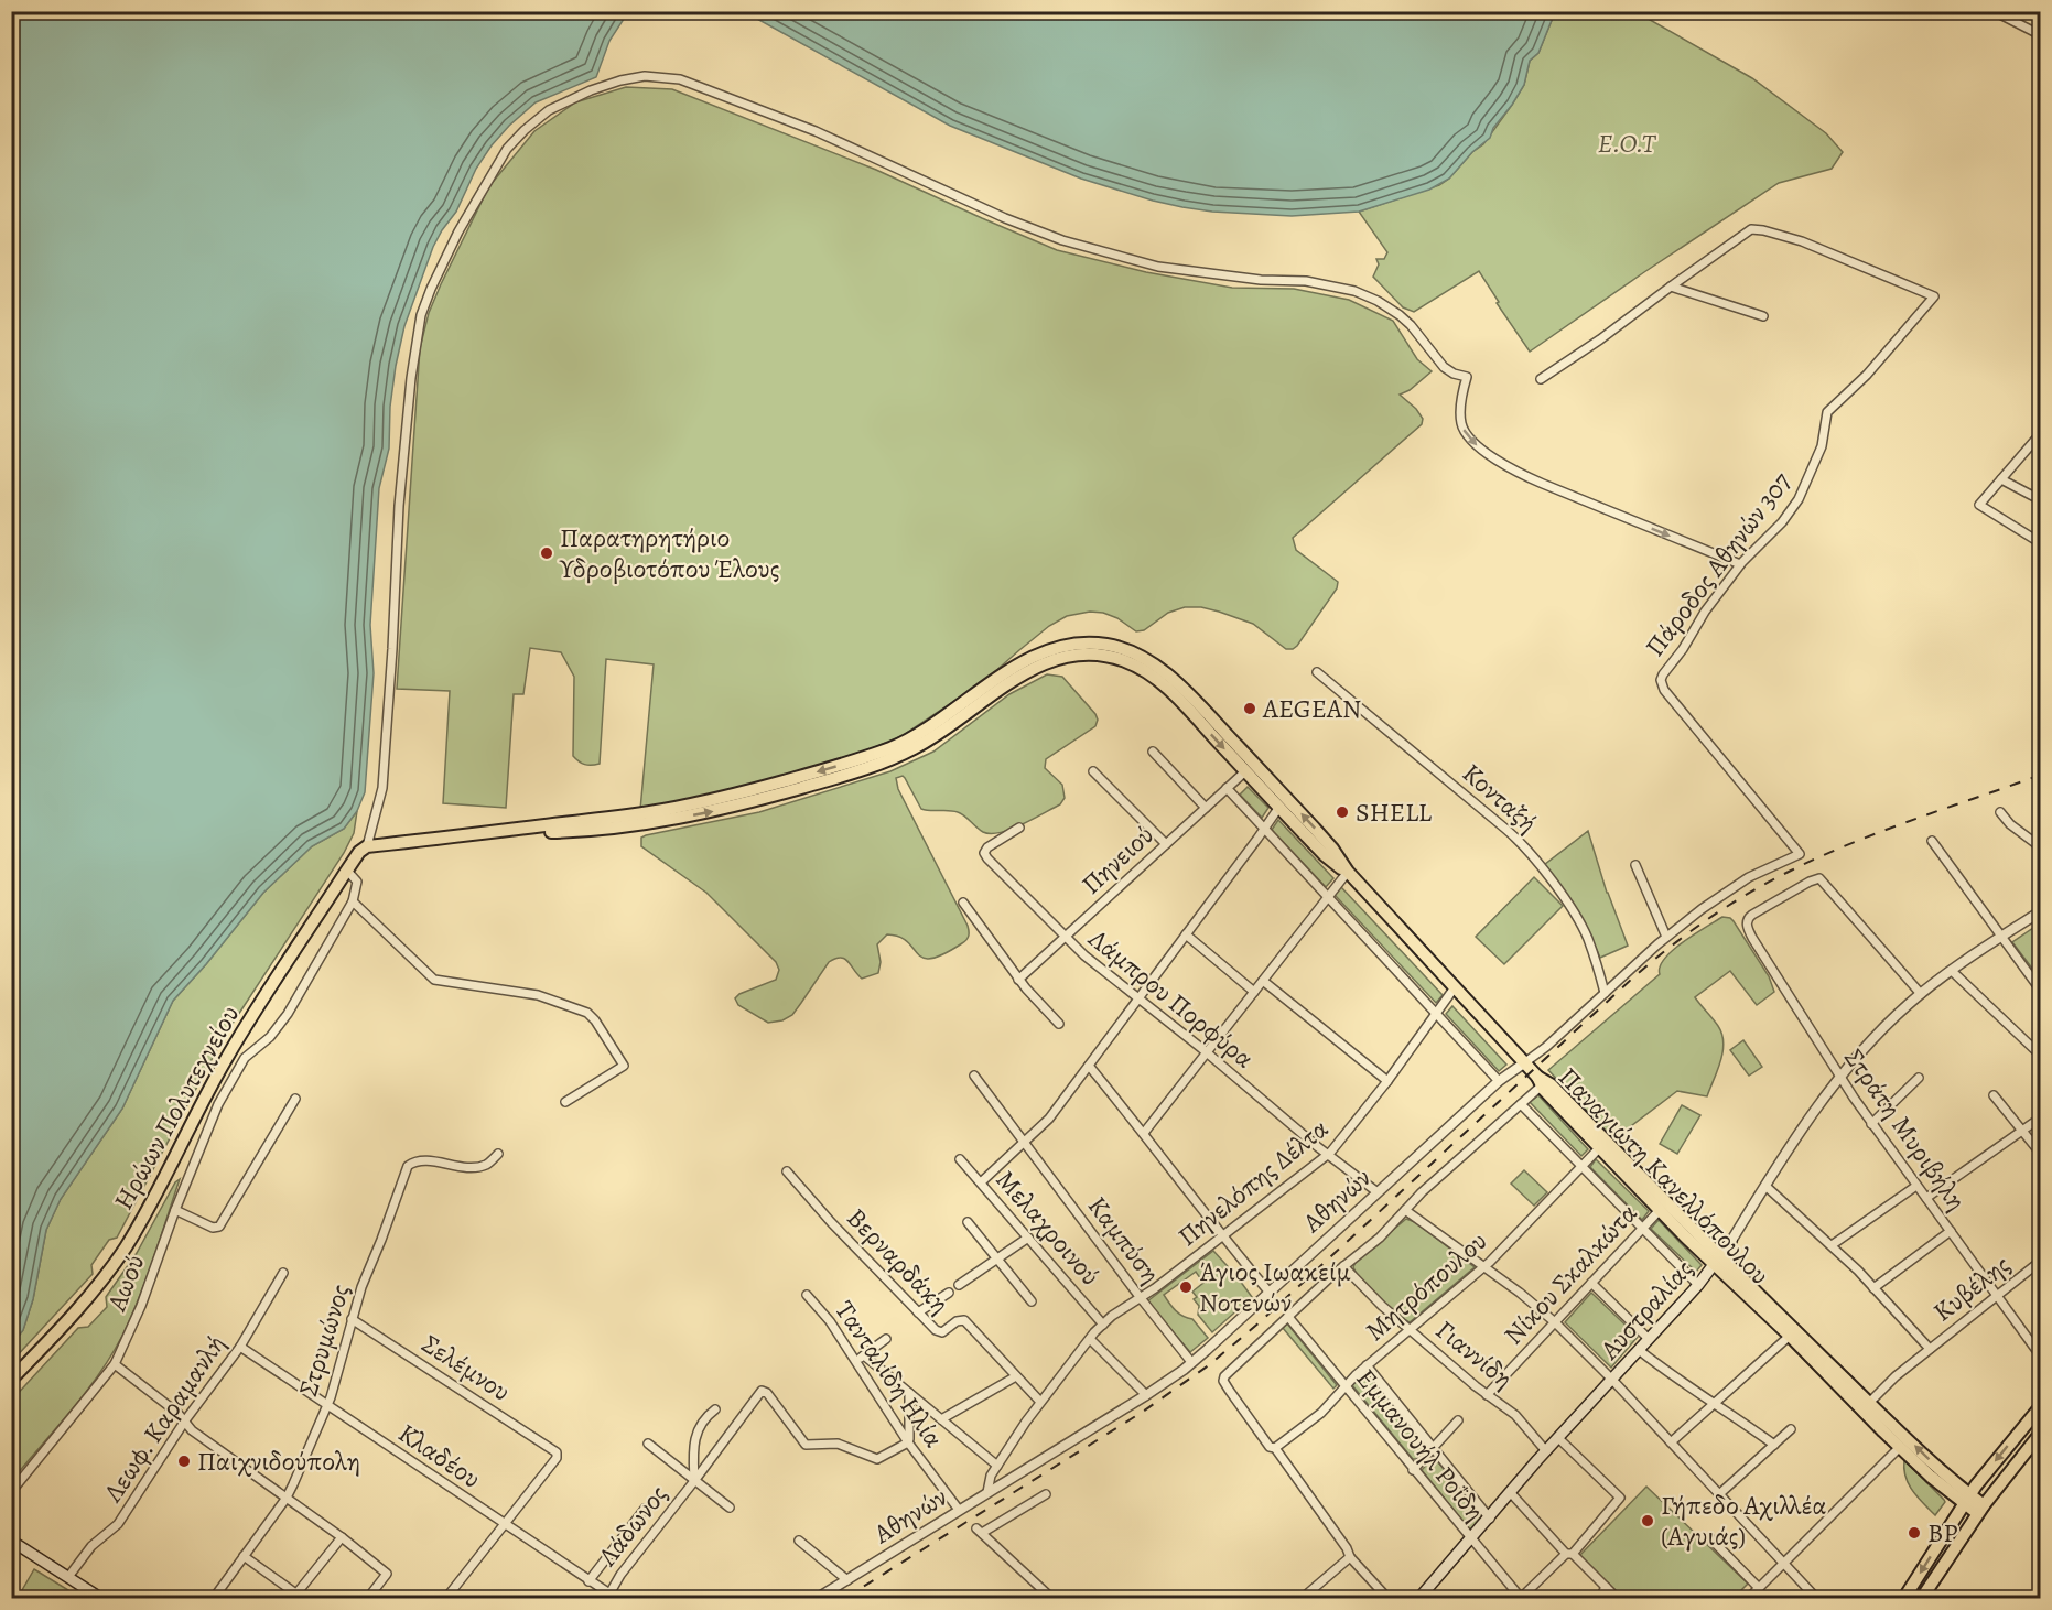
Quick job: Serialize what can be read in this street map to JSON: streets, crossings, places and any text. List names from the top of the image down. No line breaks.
{"streets":{"main road":["Ηρώων Πολυτεχνείου","Παναγιώτη Κανελλόπουλου","Αυστραλίας"],"street":["Πάροδος Αθηνών 307","Κονταξή","Πηνειού","Λάμπρου Πορφύρα","Στράτη Μυριβήλη","Πηνελόπης Δέλτα","Αθηνών","Μελαχροινού","Καμπύση","Βερναρδάκη","Νίκου Σκαλκώτα","Αωού","Μητρόπουλου","Κυβέλης","Στρυμώνος","Γιαννίδη","Σελέμνου","Τανταλίδη Ηλία","Λεωφ. Καραμανλή","Εμμανουήλ Ροΐδη","Κλαδέου","Λάδωνος"]},"crossings":[["Πάροδος Αθηνών 307","Αθηνών"],["Κονταξή","Αθηνών"],["Πηνειού","Λάμπρου Πορφύρα"],["Λάμπρου Πορφύρα","Πηνελόπης Δέλτα"],["Λάμπρου Πορφύρα","Αθηνών"],["Στράτη Μυριβήλη","Κυβέλης"],["Στράτη Μυριβήλη","Αυστραλίας"],["Παναγιώτη Κανελλόπουλου","Νίκου Σκαλκώτα"],["Παναγιώτη Κανελλόπουλου","Μητρόπουλου"],["Παναγιώτη Κανελλόπουλου","Κυβέλης"],["Παναγιώτη Κανελλόπουλου","Αυστραλίας"],["Πηνελόπης Δέλτα","Αθηνών"],["Πηνελόπης Δέλτα","Μελαχροινού"],["Πηνελόπης Δέλτα","Καμπύση"],["Πηνελόπης Δέλτα","Βερναρδάκη"],["Αθηνών","Καμπύση"],["Αθηνών","Τανταλίδη Ηλία"],["Νίκου Σκαλκώτα","Γιαννίδη"],["Μητρόπουλου","Γιαννίδη"],["Μητρόπουλου","Εμμανουήλ Ροΐδη"],["Αυστραλίας","Γιαννίδη"],["Αυστραλίας","Εμμανουήλ Ροΐδη"],["Στρυμώνος","Σελέμνου"],["Στρυμώνος","Κλαδέου"],["Σελέμνου","Κλαδέου"],["Τανταλίδη Ηλία","Λάδωνος"],["Λεωφ. Καραμανλή","Κλαδέου"],["Κλαδέου","Λάδωνος"]],"parks":["E.O.T"],"places":["Παρατηρητήριο Υδροβιοτόπου Έλους","AEGEAN","SHELL","Άγιος Ιωακείμ Νοτενών","Παιχνιδούπολη","Γήπεδο Αχιλλέα (Αγυιάς)","BP"]}
